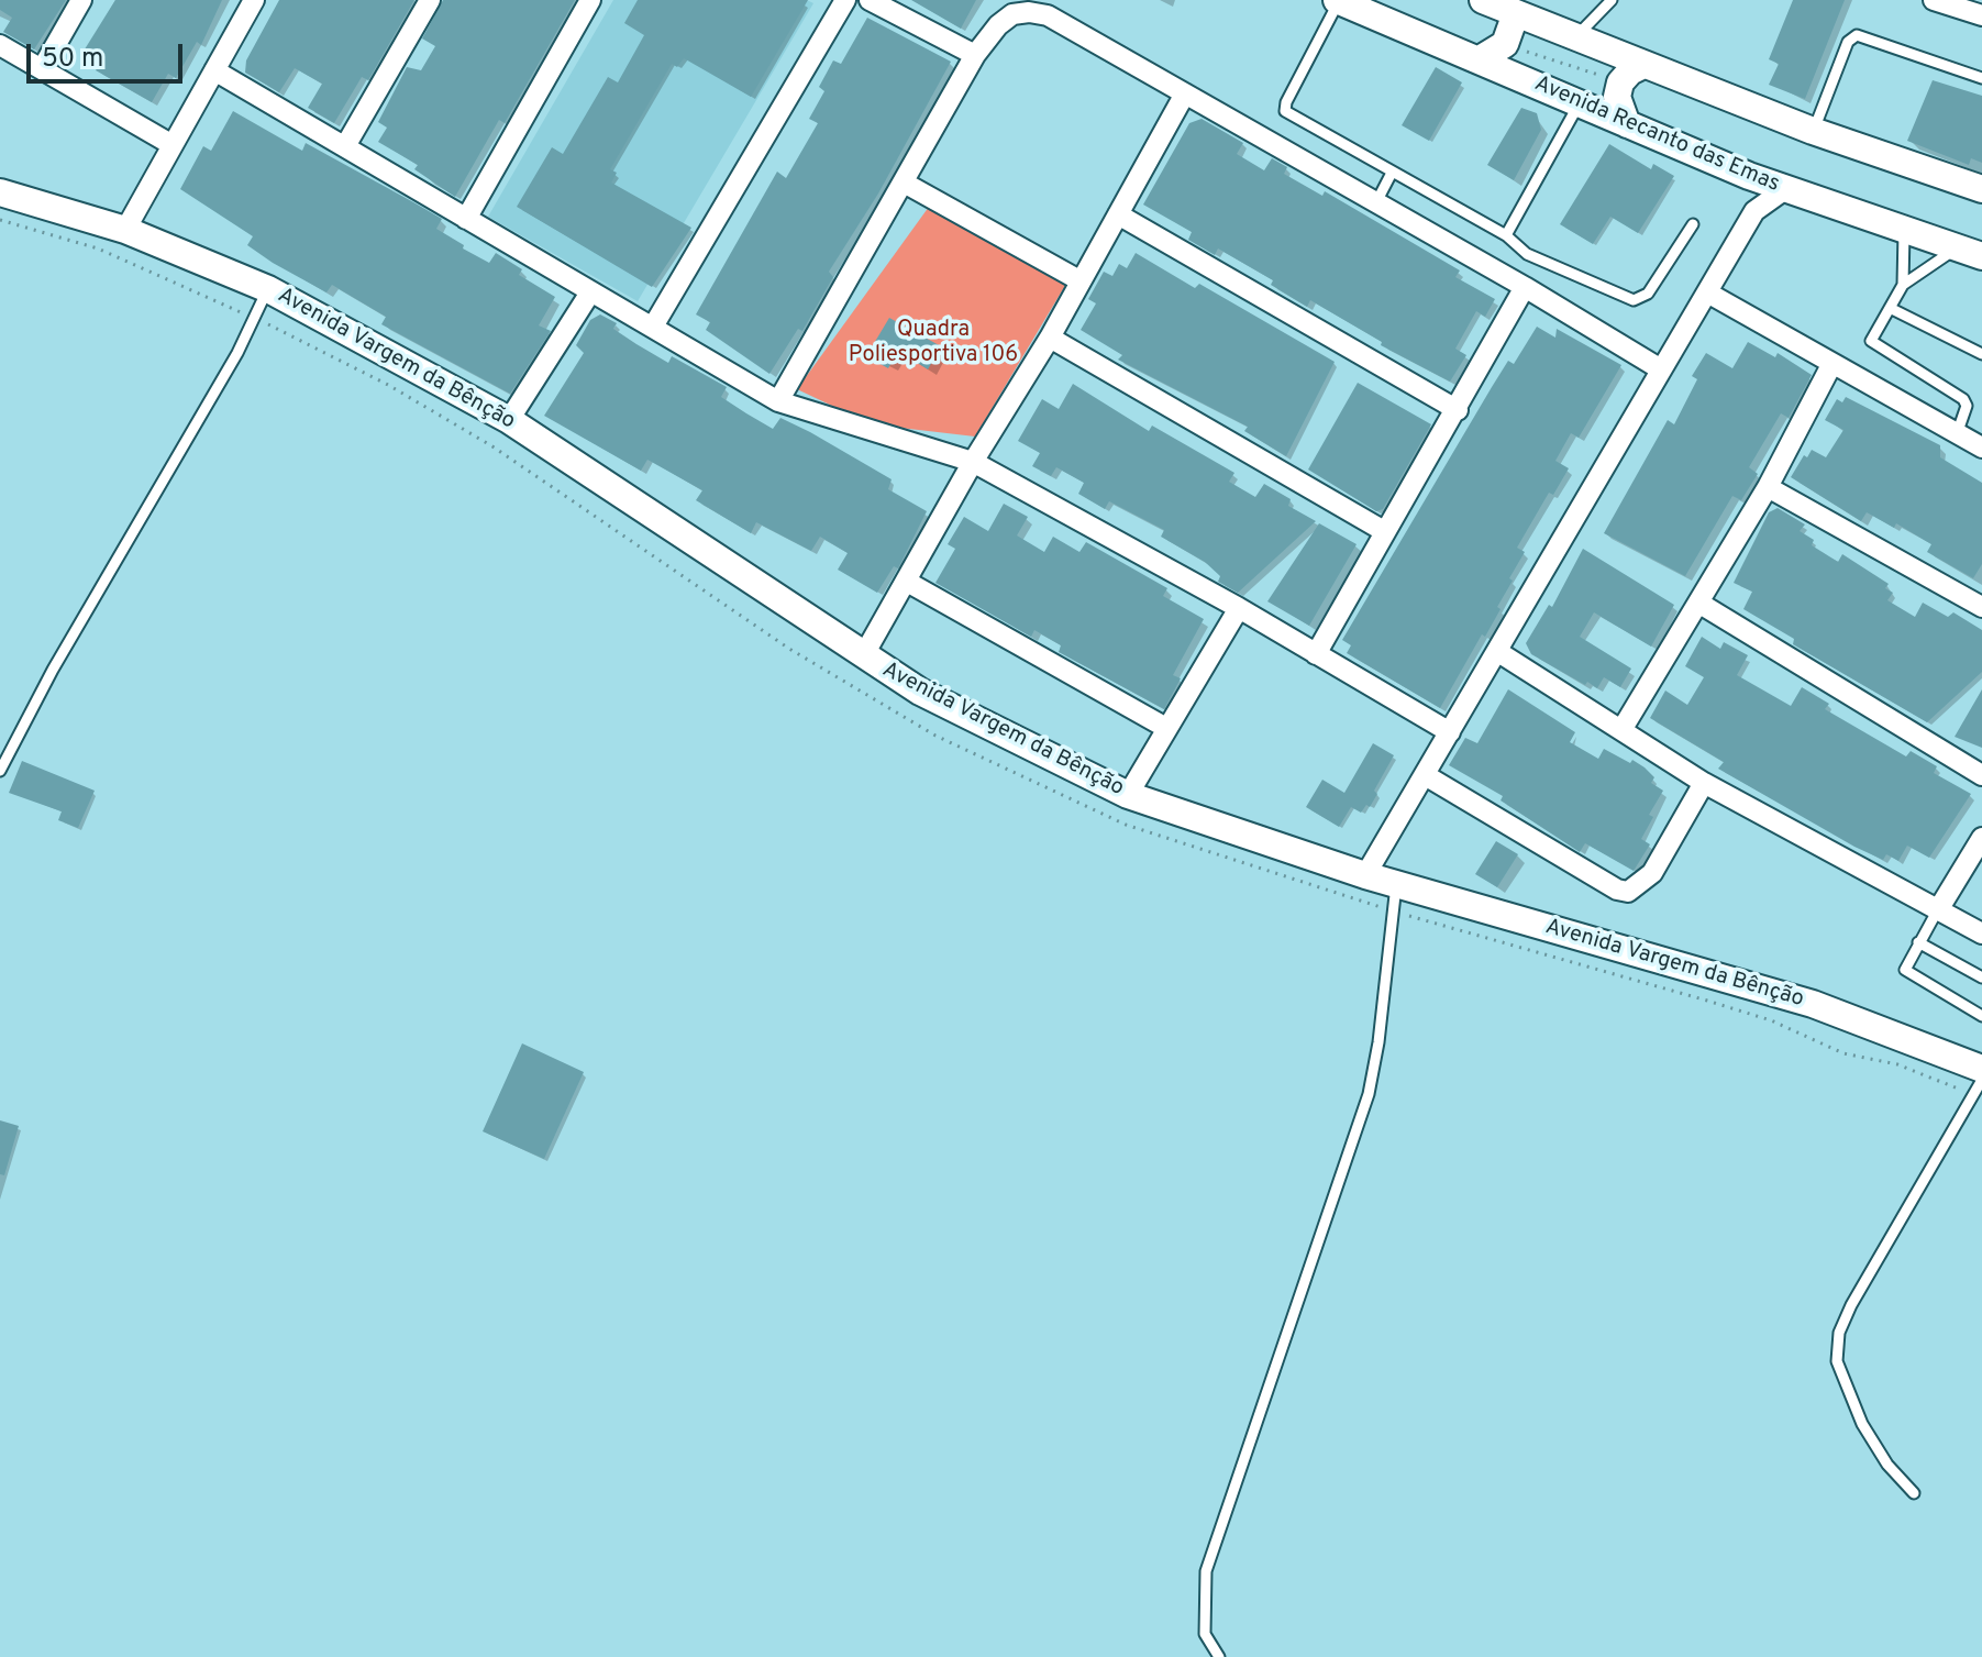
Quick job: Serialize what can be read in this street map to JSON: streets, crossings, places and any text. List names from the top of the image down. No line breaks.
{"streets":{"street":["Avenida Recanto das Emas","Avenida Vargem da Bênção"]},"parks":["Quadra Poliesportiva 106"],"scale_bar":"50 m"}
